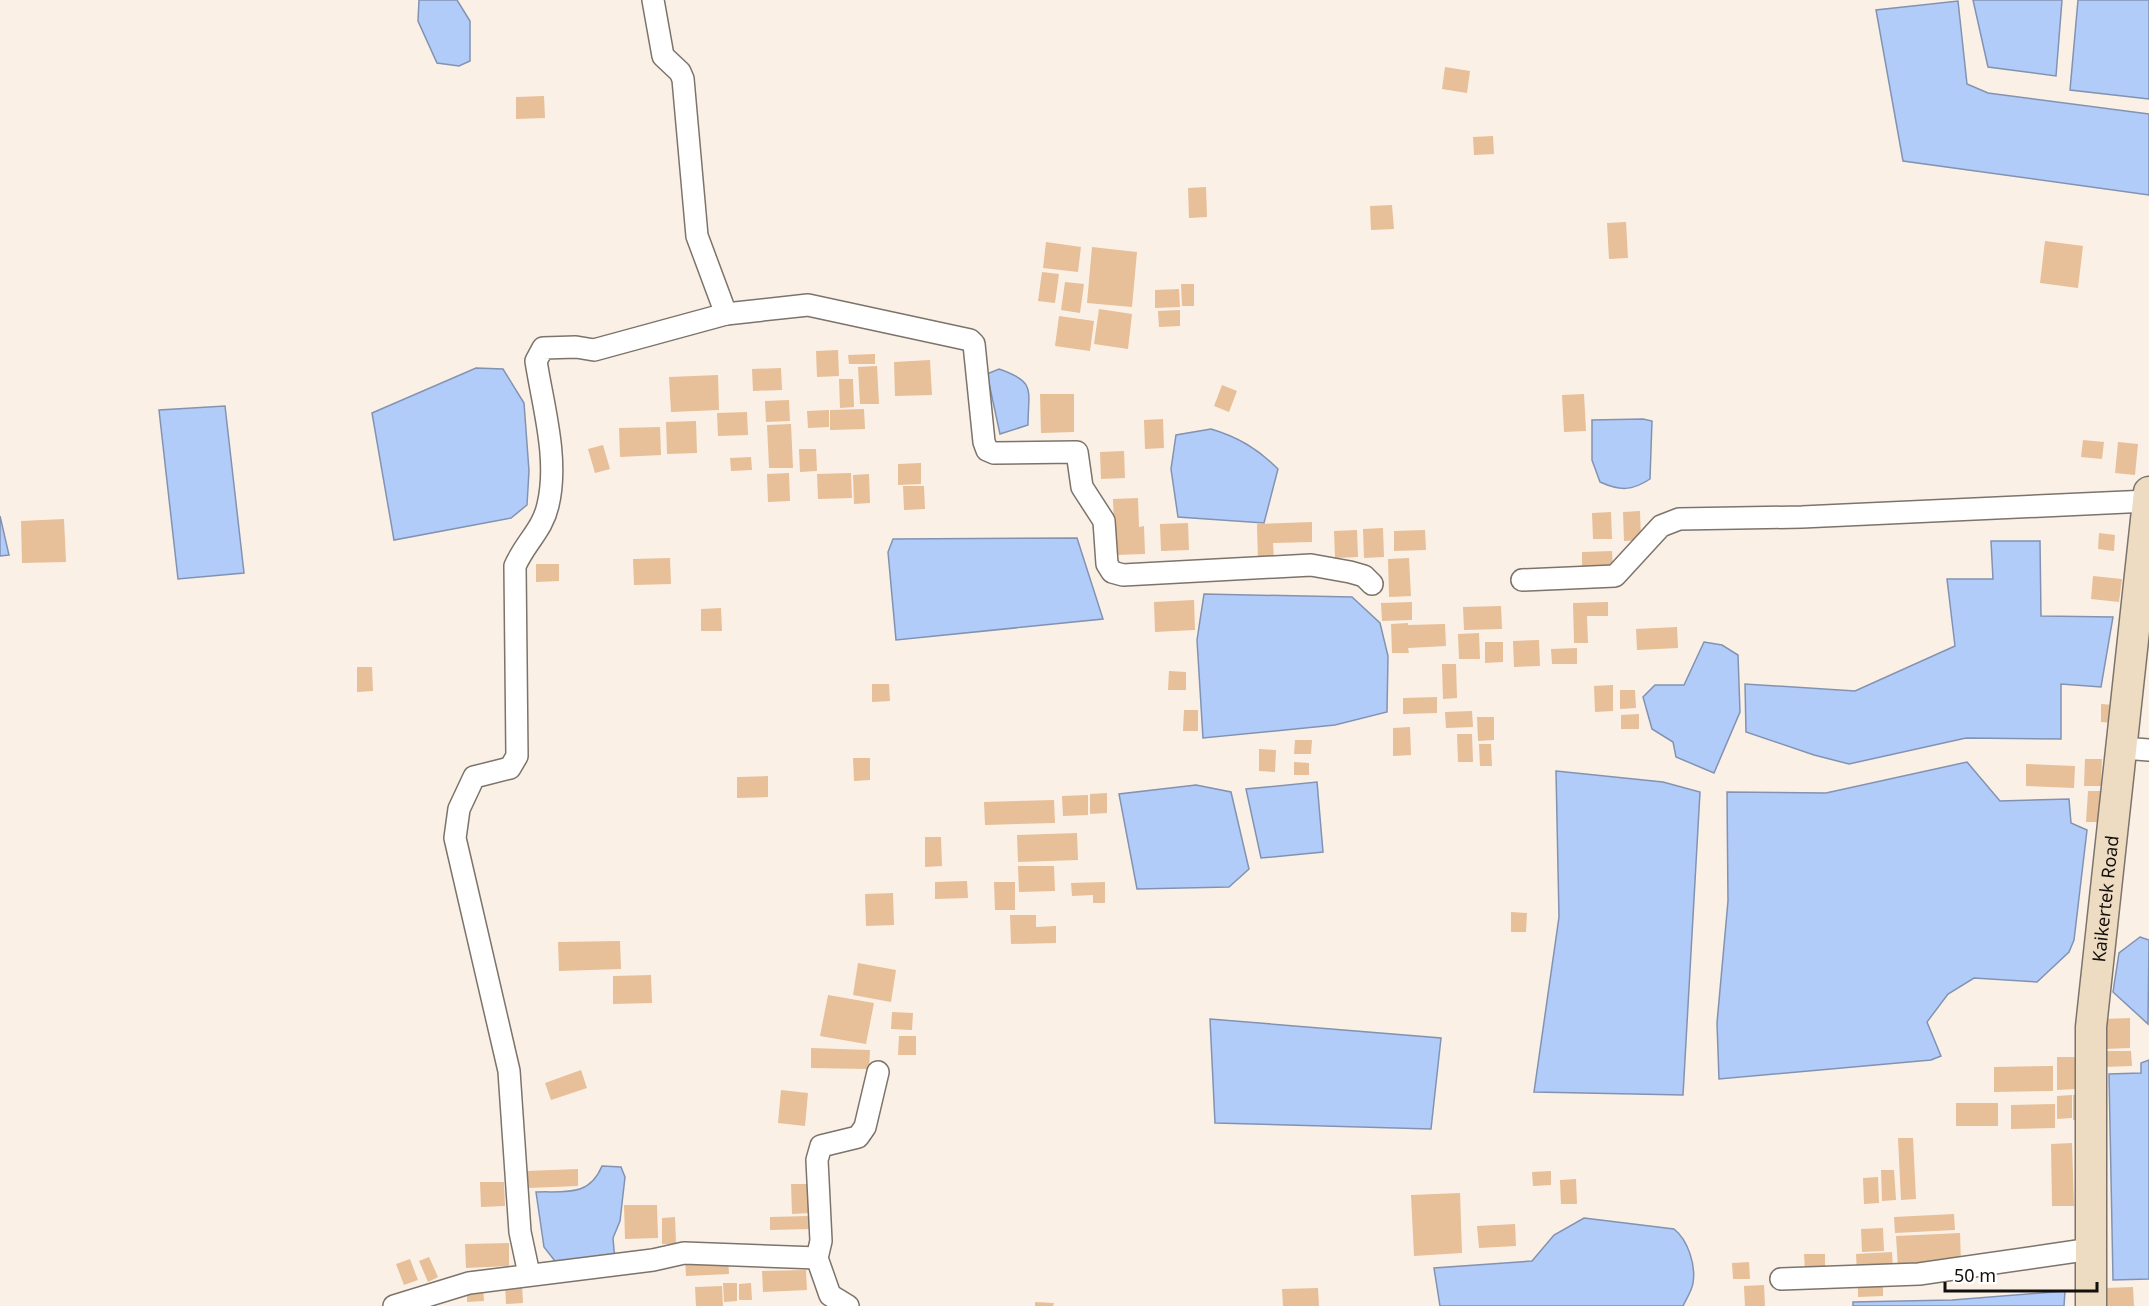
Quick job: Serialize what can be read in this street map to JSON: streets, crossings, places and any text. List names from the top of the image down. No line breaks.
{"streets":{"main road":["Kaikertek Road"]},"scale_bar":"50 m"}
